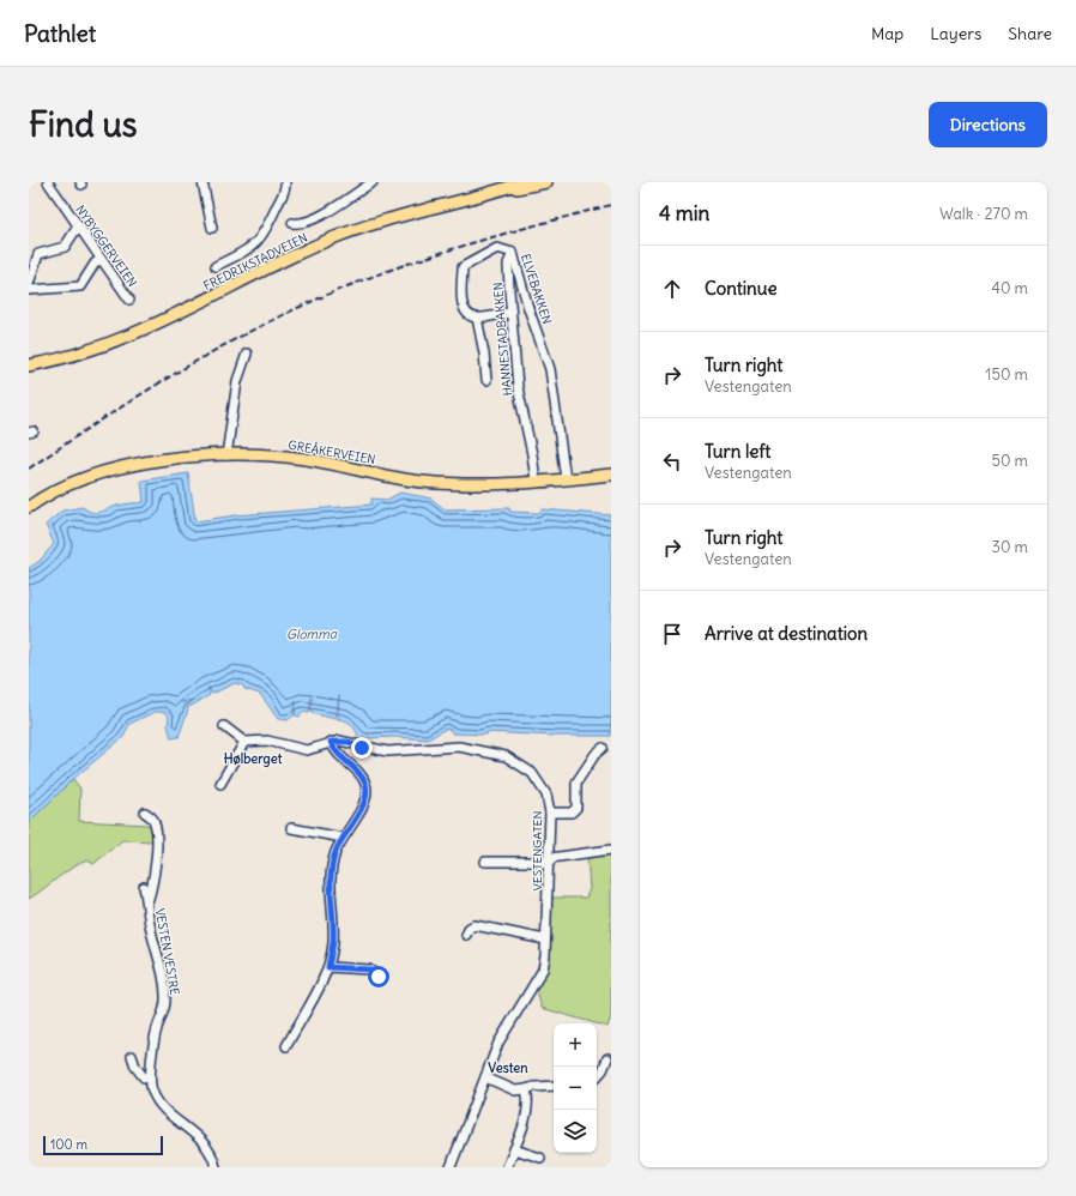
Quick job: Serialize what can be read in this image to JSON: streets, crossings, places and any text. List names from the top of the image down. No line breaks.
{"streets":{"main road":["FREDRIKSTADVEIEN","GREÅKERVEIEN"],"street":["NYBYGGERVEIEN","ELVEBAKKEN","HANNESTADBAKKEN","VESTENGATEN","VESTEN VESTRE"]},"crossings":[["ELVEBAKKEN","HANNESTADBAKKEN"],["ELVEBAKKEN","GREÅKERVEIEN"],["HANNESTADBAKKEN","GREÅKERVEIEN"]],"districts":["Hølberget","Vesten"],"water":["Glomma"],"scale_bar":"100 m","page":{"header":"Pathlet","nav":["Map","Layers","Share"],"buttons":"Directions","title":"Find us","heading":["4 min","Walk · 270 m"],"list":[["Continue","40 m"],["Turn right","Vestengaten","150 m"],["Turn left","Vestengaten","50 m"],["Turn right","Vestengaten","30 m"],"Arrive at destination"],"map_buttons":["+","−"],"scale":"100 m"}}
